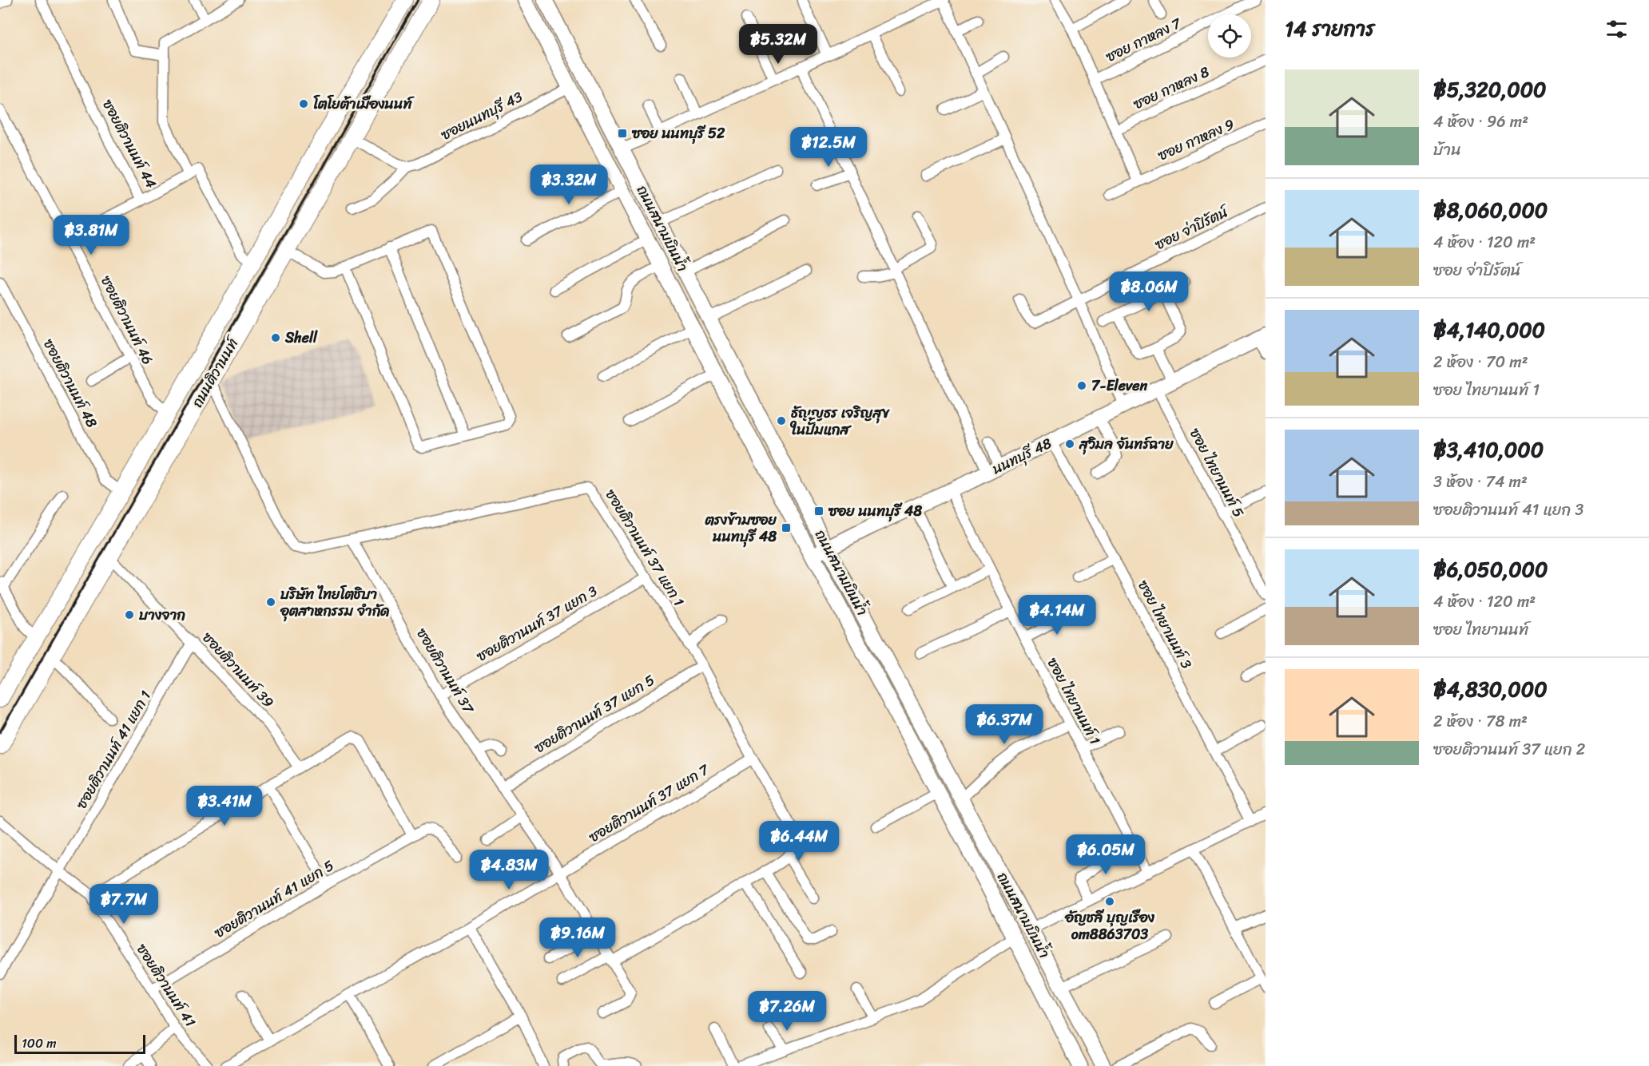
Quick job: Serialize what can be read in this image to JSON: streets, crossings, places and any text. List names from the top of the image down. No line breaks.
{"streets":{"main road":["ถนนสนามบินน้ำ","ถนนติวานนท์","นนทบุรี 48"],"street":["ซอย กาหลง 7","ซอย กาหลง 8","ซอยนนทบุรี 43","ซอย กาหลง 9","ซอยติวานนท์ 44","ซอย จ่าปิรัตน์","ซอยติวานนท์ 46","ซอยติวานนท์ 48","ซอย ไทยานนท์ 5","ซอยติวานนท์ 37 แยก 1","ซอยติวานนท์ 37 แยก 3","ซอย ไทยานนท์ 3","ซอยติวานนท์ 39","ซอยติวานนท์ 37","ซอย ไทยานนท์ 1","ซอยติวานนท์ 37 แยก 5","ซอยติวานนท์ 41 แยก 1","ซอยติวานนท์ 37 แยก 7","ซอยติวานนท์ 41 แยก 5","ซอยติวานนท์ 41"]},"crossings":[["ซอยนนทบุรี 43","ถนนสนามบินน้ำ"],["ถนนสนามบินน้ำ","นนทบุรี 48"],["ซอยติวานนท์ 46","ถนนติวานนท์"],["ถนนติวานนท์","ซอยติวานนท์ 48"],["ถนนติวานนท์","ซอยติวานนท์ 39"],["นนทบุรี 48","ซอย ไทยานนท์ 5"],["นนทบุรี 48","ซอย ไทยานนท์ 3"],["นนทบุรี 48","ซอย ไทยานนท์ 1"],["ซอยติวานนท์ 37 แยก 1","ซอยติวานนท์ 37 แยก 3"],["ซอยติวานนท์ 37 แยก 1","ซอยติวานนท์ 37"],["ซอยติวานนท์ 37 แยก 1","ซอยติวานนท์ 37 แยก 5"],["ซอยติวานนท์ 37 แยก 1","ซอยติวานนท์ 37 แยก 7"],["ซอยติวานนท์ 37 แยก 3","ซอยติวานนท์ 37"],["ซอยติวานนท์ 39","ซอยติวานนท์ 41 แยก 1"],["ซอยติวานนท์ 37","ซอยติวานนท์ 37 แยก 5"],["ซอยติวานนท์ 37","ซอยติวานนท์ 37 แยก 7"],["ซอยติวานนท์ 41 แยก 1","ซอยติวานนท์ 41"],["ซอยติวานนท์ 41 แยก 5","ซอยติวานนท์ 41"]],"places":{"other":["โตโยต้าเมืองนนท์","Shell","7-Eleven","ธัญญธร เจริญสุข ในปั้มแกส","สุวิมล จันทร์ฉาย","บริษัท ไทยโตชิบา อุตสาหกรรม จำกัด","บางจาก","อัญชลี บุญเรือง om8863703"],"transit":["ซอย นนทบุรี 52","ซอย นนทบุรี 48","ตรงข้ามซอย นนทบุรี 48"]},"scale_bar":"100 m","page":{"heading":"14 รายการ","price":["฿5.32M","฿12.5M","฿3.32M","฿3.81M","฿8.06M","฿4.14M","฿6.37M","฿3.41M","฿6.44M","฿6.05M","฿4.83M","฿7.7M","฿9.16M","฿7.26M"],"list":[{"name":"฿5,320,000","note":"4 ห้อง · 96 m² · บ้าน"},{"name":"฿8,060,000","note":"4 ห้อง · 120 m² · ซอย จ่าปิรัตน์"},{"name":"฿4,140,000","note":"2 ห้อง · 70 m² · ซอย ไทยานนท์ 1"},{"name":"฿3,410,000","note":"3 ห้อง · 74 m² · ซอยติวานนท์ 41 แยก 3"},{"name":"฿6,050,000","note":"4 ห้อง · 120 m² · ซอย ไทยานนท์"},{"name":"฿4,830,000","note":"2 ห้อง · 78 m² · ซอยติวานนท์ 37 แยก 2"}],"scale":"100 m"}}
